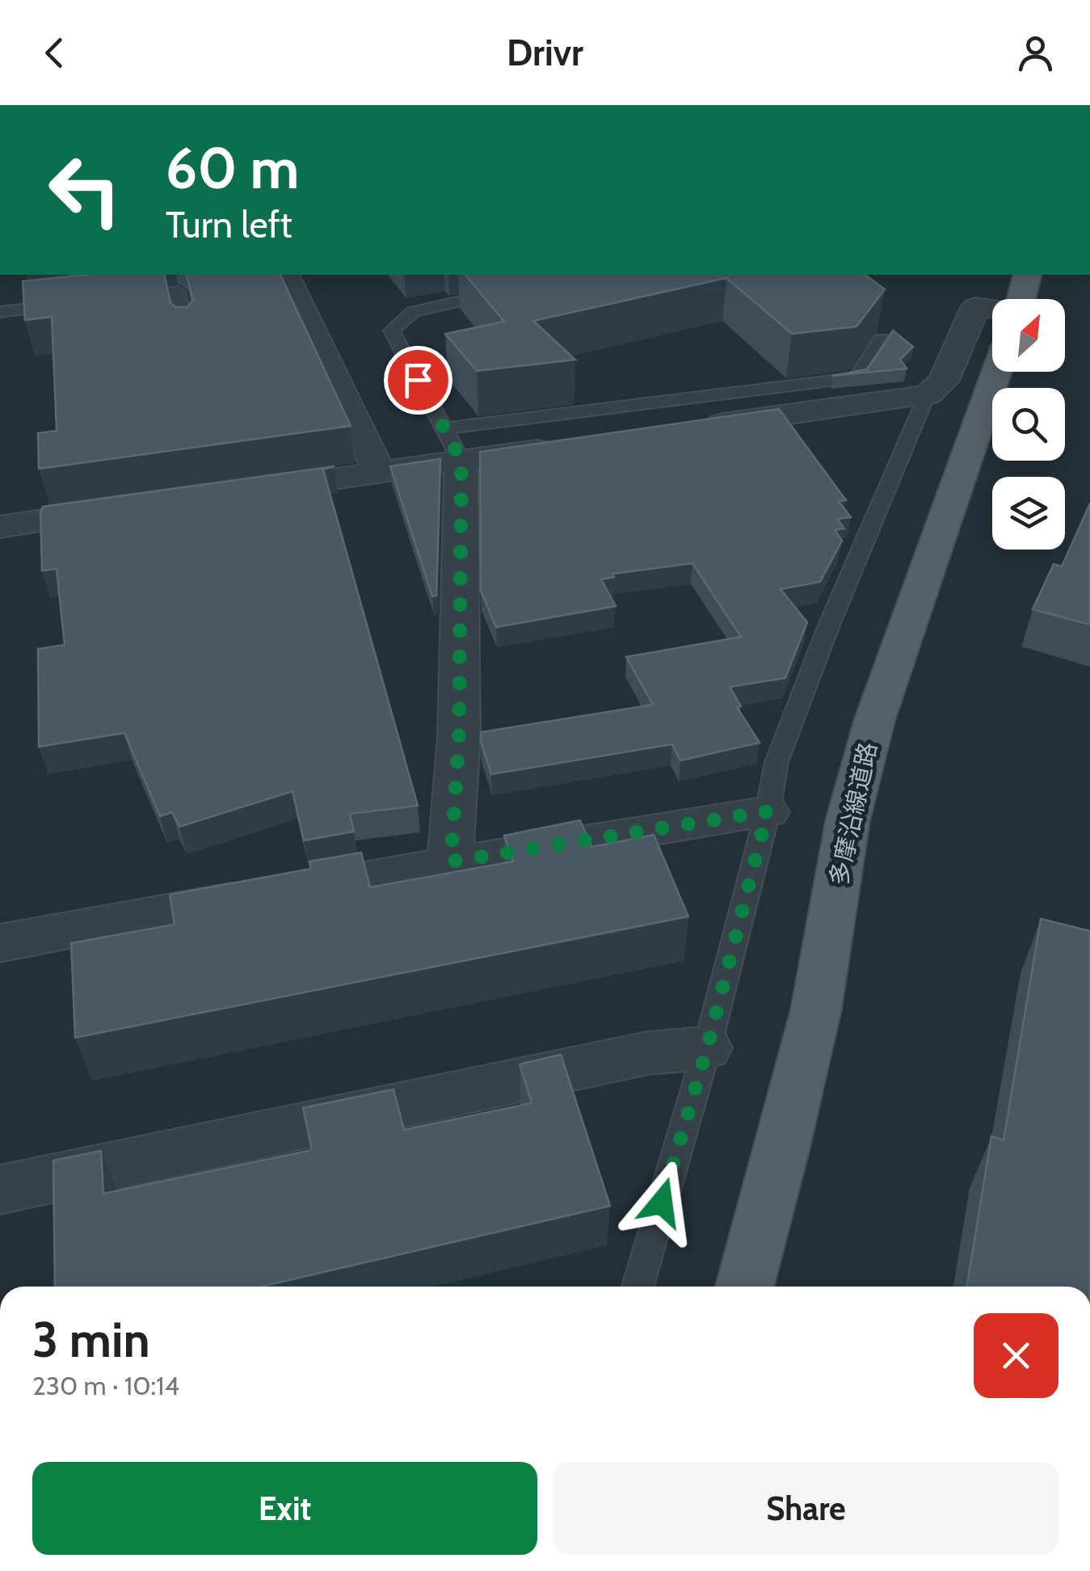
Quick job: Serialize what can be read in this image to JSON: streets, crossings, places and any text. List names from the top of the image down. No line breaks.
{"streets":{"main road":["多摩沿線道路"]},"north":"top right","page":{"header":"Drivr","turn":["60 m","Turn left"],"heading":["3 min","230 m · 10:14"],"buttons":["Exit","Share"]}}
